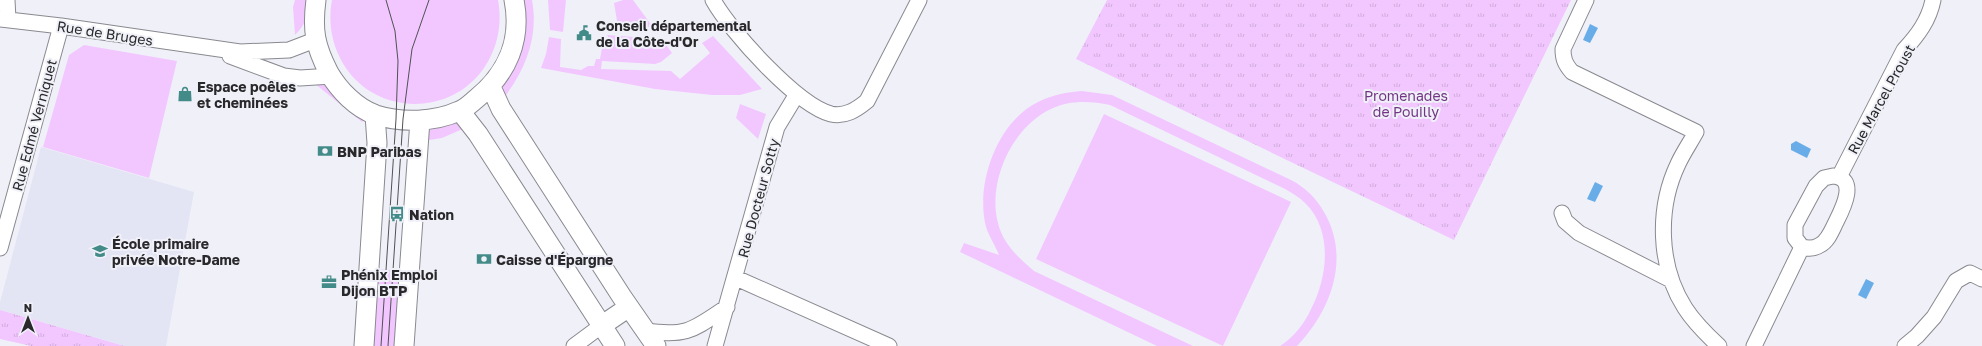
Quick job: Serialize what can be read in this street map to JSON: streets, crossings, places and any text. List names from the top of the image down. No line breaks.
{"streets":{"street":["Rue de Bruges","Rue Marcel Proust","Rue Edmé Verniquet","Rue Docteur Sotty"]},"crossings":[["Rue de Bruges","Rue Edmé Verniquet"]],"parks":["Promenades de Pouilly"],"places":{"public building":["Conseil départemental de la Côte-d'Or"],"shop":["Espace poêles et cheminées"],"bank":["BNP Paribas","Caisse d'Épargne"],"bus stop":["Nation"],"school or university":["École primaire privée Notre-Dame"],"office":["Phénix Emploi Dijon BTP"]},"north":"top"}
